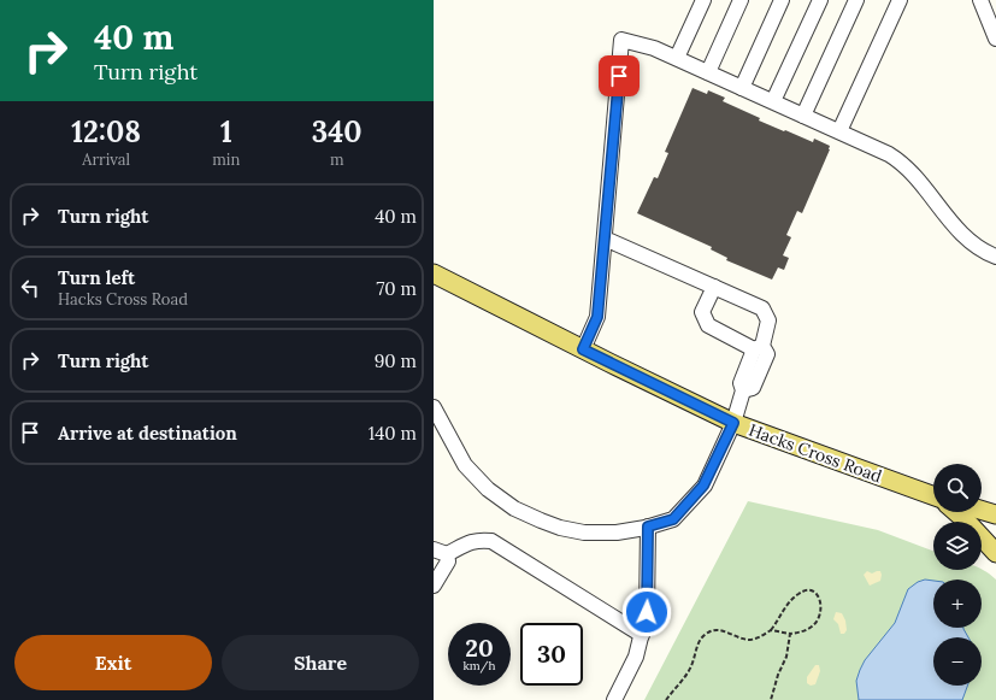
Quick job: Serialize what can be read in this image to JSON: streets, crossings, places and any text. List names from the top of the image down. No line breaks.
{"streets":{"main road":["Hacks Cross Road"]},"page":{"turn":["40 m","Turn right"],"eta":["12:08","Arrival","1","min","340","m"],"list":[{"name":"Turn right","value":"40 m"},{"name":"Turn left","note":"Hacks Cross Road","value":"70 m"},{"name":"Turn right","value":"90 m"},{"name":"Arrive at destination","value":"140 m"}],"map_buttons":["+","−"],"speed":"20 km/h","limit":"30","buttons":["Exit","Share"]}}
